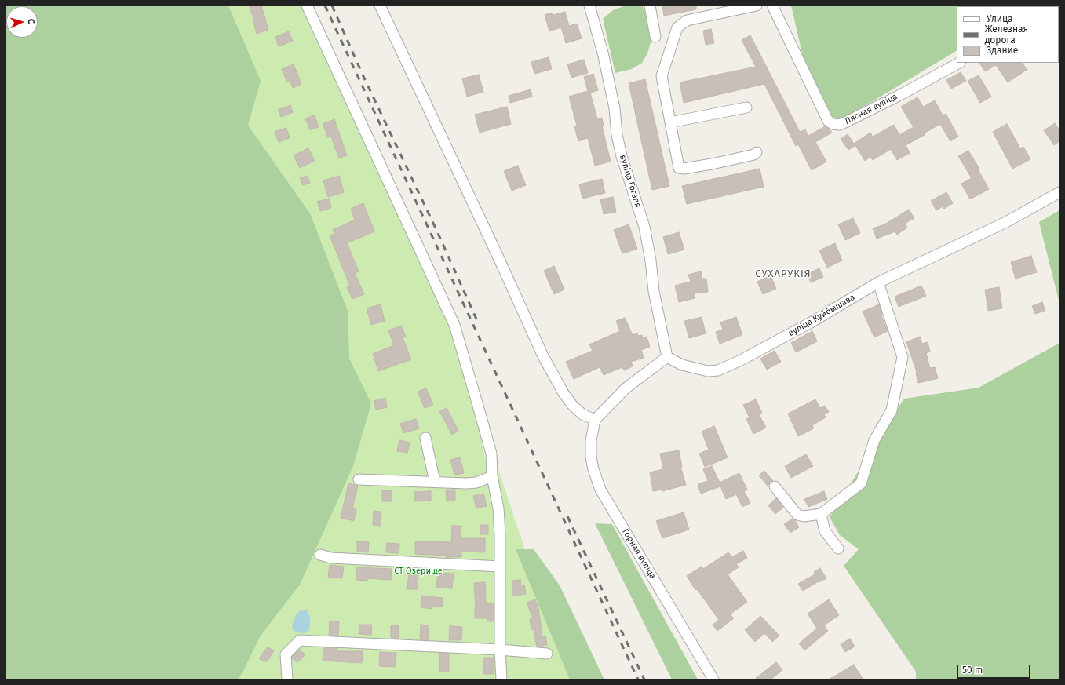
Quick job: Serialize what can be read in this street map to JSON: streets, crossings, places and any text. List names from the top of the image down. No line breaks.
{"streets":{"street":["Лясная вуліца","вуліца Гогаля","вуліца Куйбышава","Горная вуліца"]},"crossings":[["вуліца Гогаля","вуліца Куйбышава"]],"districts":["СУХАРУКІЯ"],"parks":["СТ Озерище"],"legend":["Улица","Железная дорога","Здание"],"scale_bar":"50 m","north":"right"}
